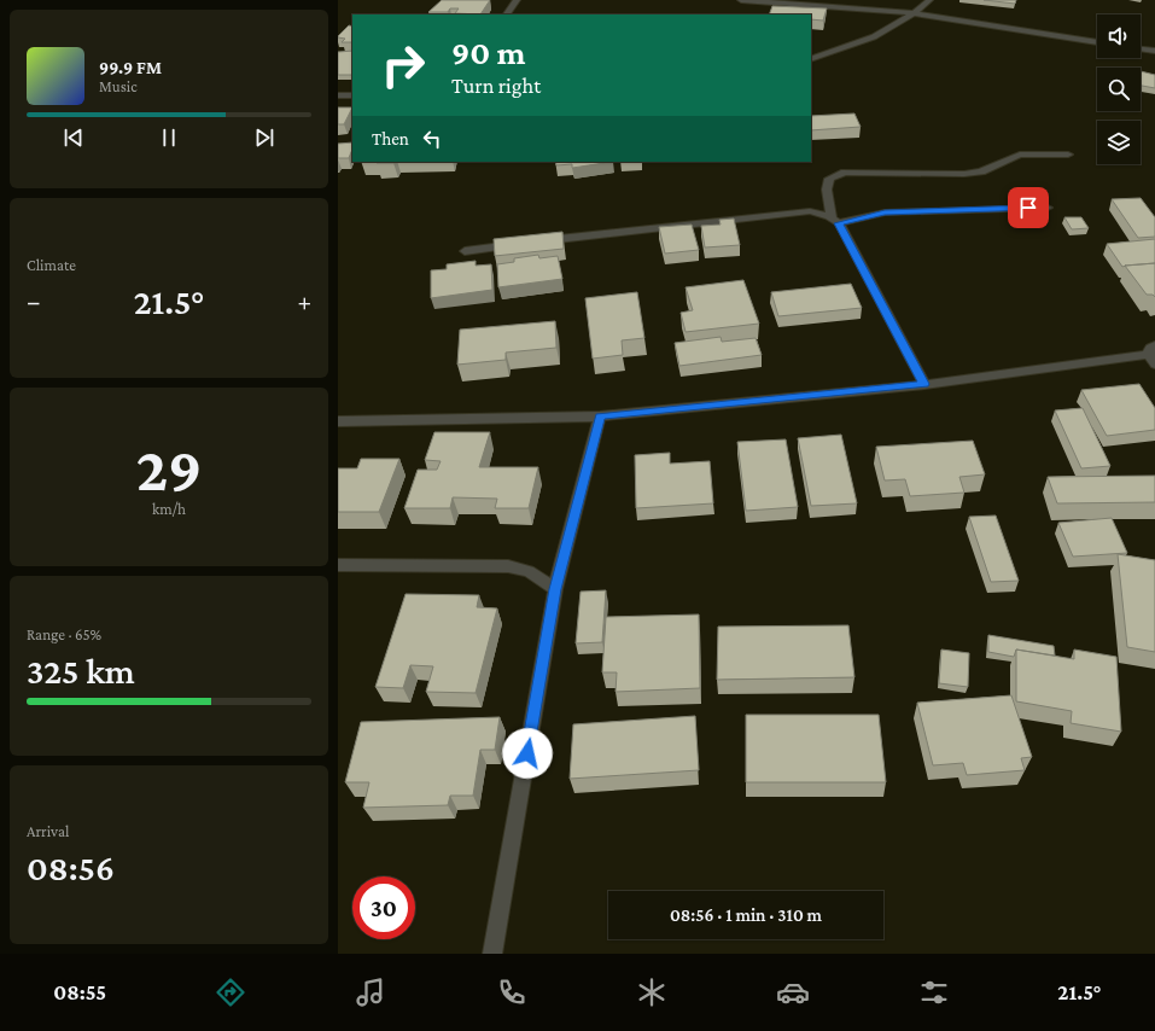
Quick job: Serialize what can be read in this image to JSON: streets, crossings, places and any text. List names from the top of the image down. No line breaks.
{"page":{"turn":["90 m","Turn right"],"song":["99.9 FM","Music"],"then":"Then","tile":["Climate",["29","km/h"],["Range · 65%","325 km"],["Arrival","08:56"]],"heat":["−","21.5°","+"],"limit":"30","trip":"08:56 · 1 min · 310 m","tabs":["08:55","21.5°"]}}
